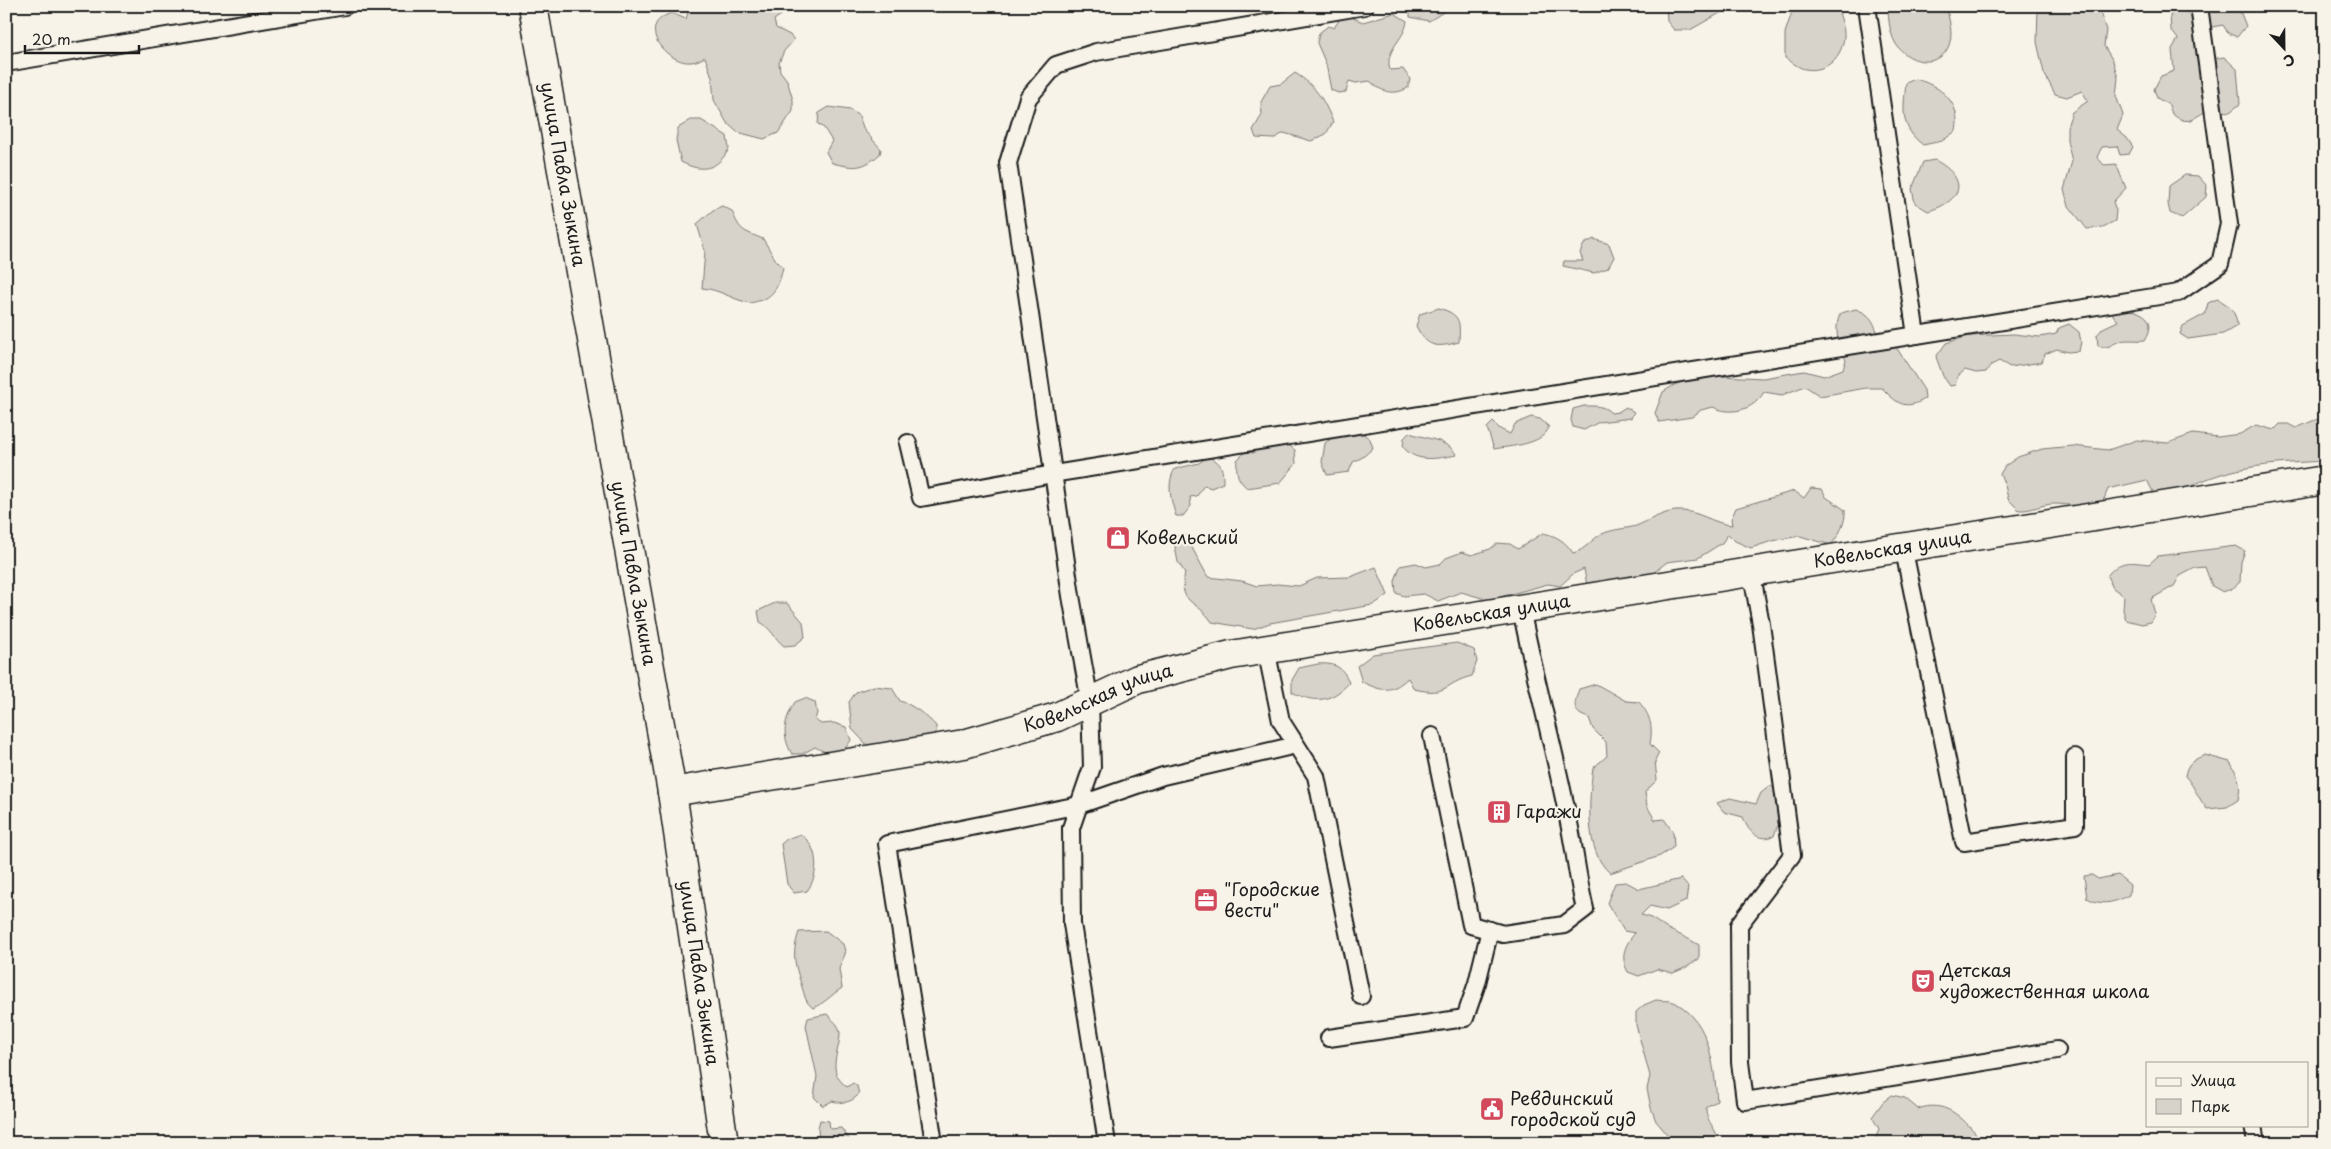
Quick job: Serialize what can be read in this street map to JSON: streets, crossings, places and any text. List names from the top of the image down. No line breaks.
{"streets":{"street":["улица Павла Зыкина","Ковельская улица"]},"crossings":[["улица Павла Зыкина","Ковельская улица"]],"places":{"shop":["Ковельский"],"building":["Гаражи"],"office":["\"Городские вести\""],"theatre":["Детская художественная школа"],"public building":["Ревдинский городской суд"]},"legend":["Улица","Парк"],"scale_bar":"20 m","north":"bottom"}
